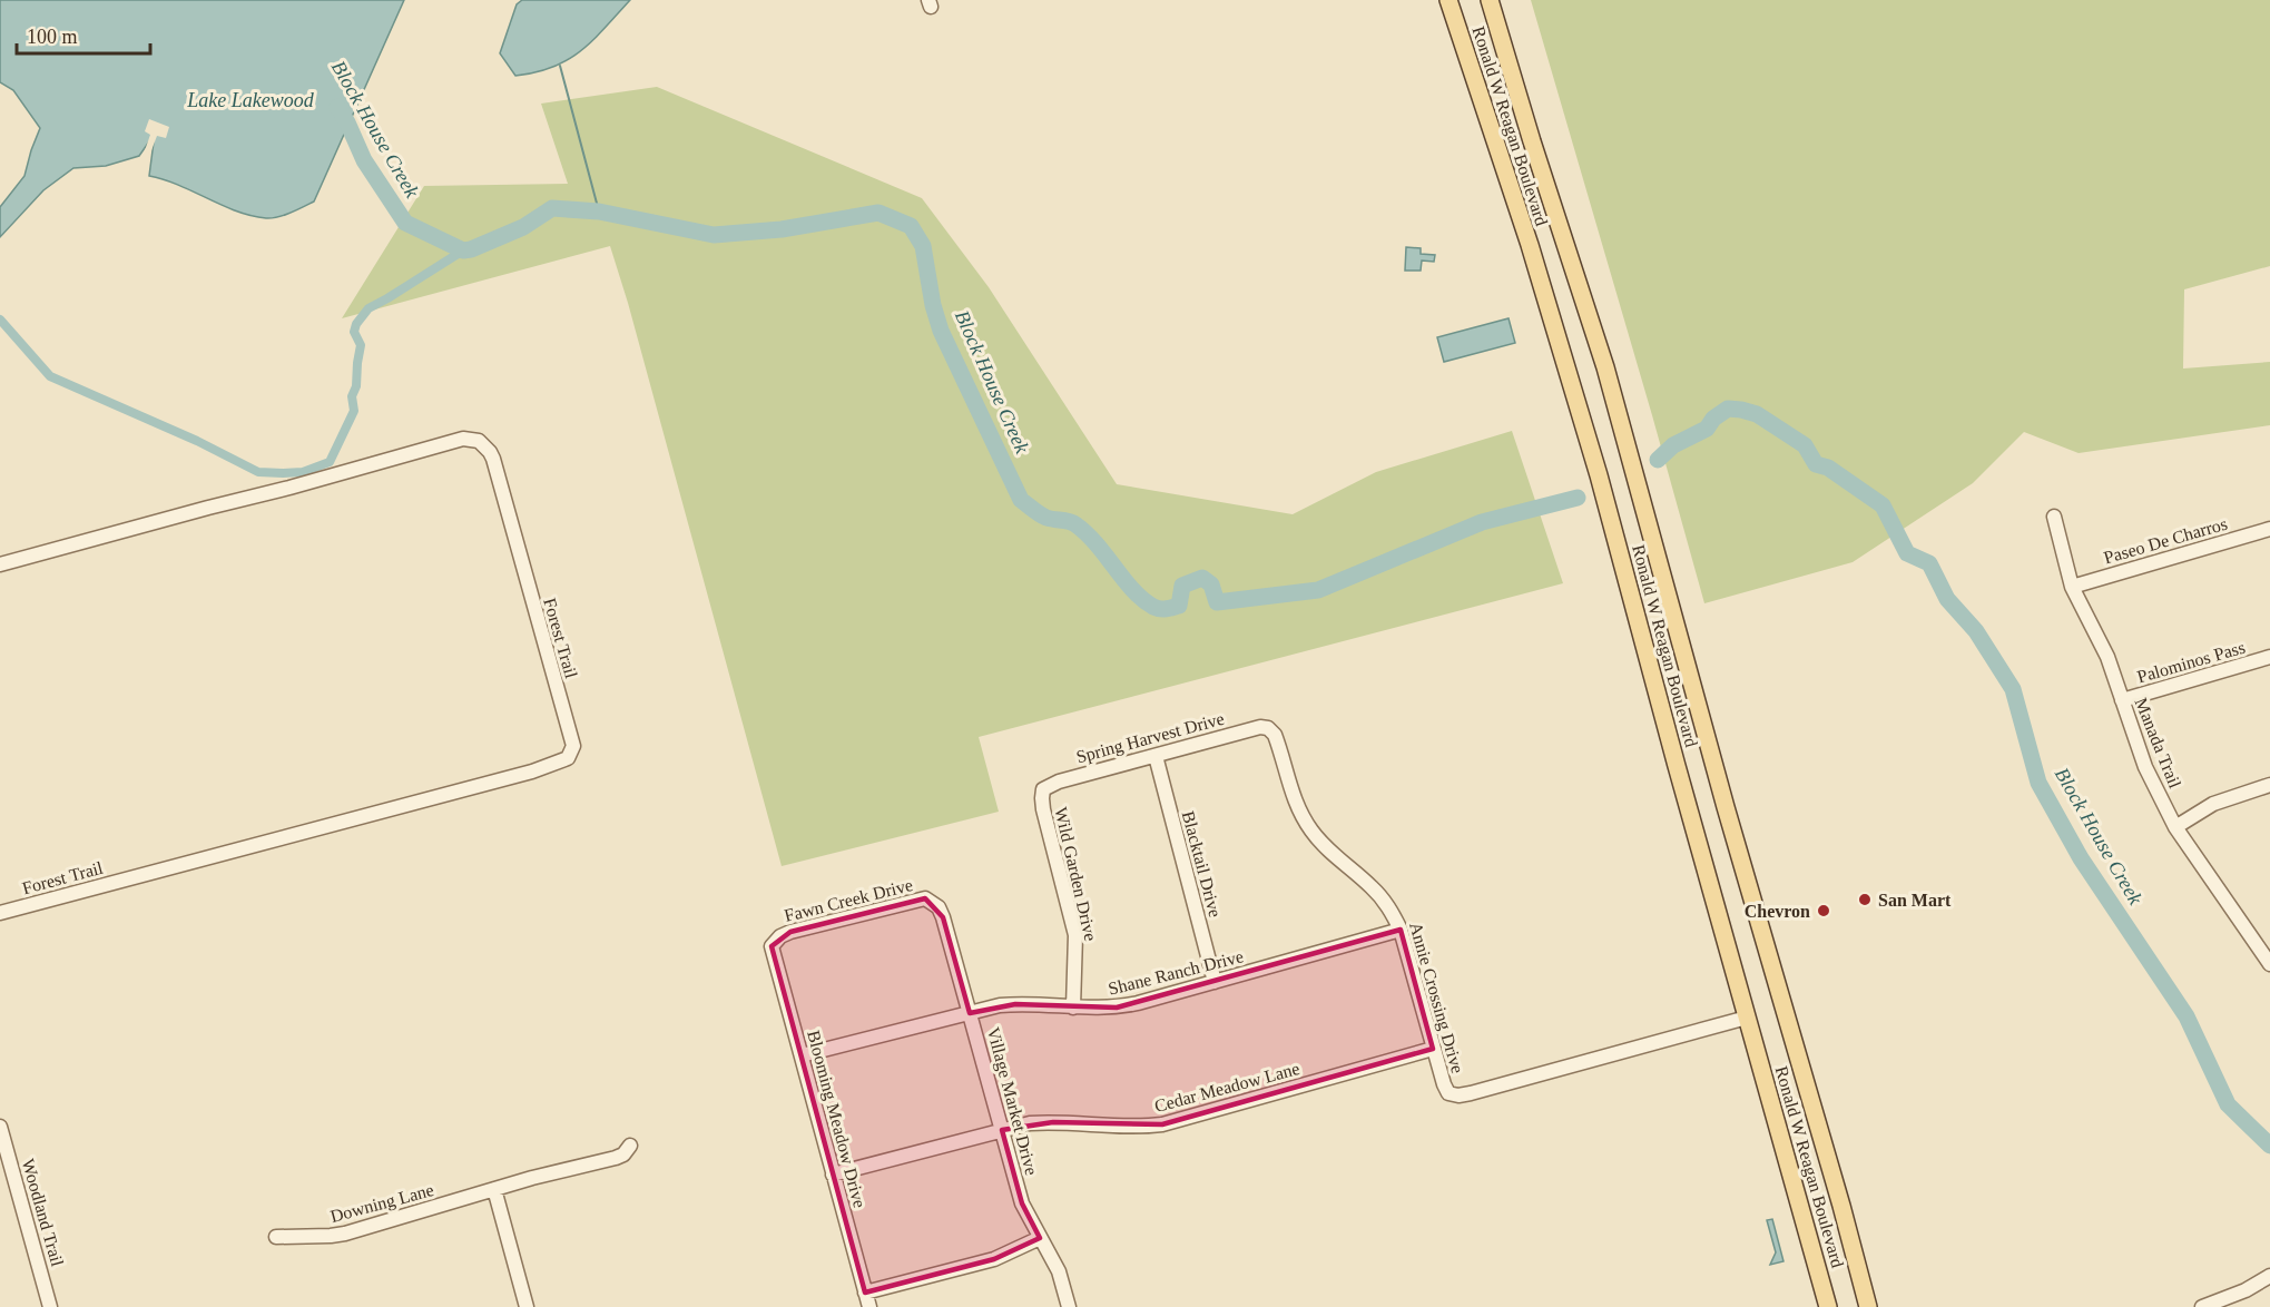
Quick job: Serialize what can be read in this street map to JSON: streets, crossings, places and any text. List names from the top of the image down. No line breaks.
{"streets":{"main road":["Ronald W Reagan Boulevard"],"street":["Paseo De Charros","Forest Trail","Palominos Pass","Spring Harvest Drive","Manada Trail","Blacktail Drive","Wild Garden Drive","Fawn Creek Drive","Shane Ranch Drive","Annie Crossing Drive","Cedar Meadow Lane","Village Market Drive","Blooming Meadow Drive","Downing Lane","Woodland Trail"]},"crossings":[["Ronald W Reagan Boulevard","Annie Crossing Drive"],["Paseo De Charros","Manada Trail"],["Palominos Pass","Manada Trail"],["Spring Harvest Drive","Blacktail Drive"],["Spring Harvest Drive","Wild Garden Drive"],["Spring Harvest Drive","Annie Crossing Drive"],["Blacktail Drive","Shane Ranch Drive"],["Wild Garden Drive","Shane Ranch Drive"],["Fawn Creek Drive","Village Market Drive"],["Fawn Creek Drive","Blooming Meadow Drive"],["Shane Ranch Drive","Annie Crossing Drive"],["Shane Ranch Drive","Village Market Drive"],["Shane Ranch Drive","Blooming Meadow Drive"],["Annie Crossing Drive","Cedar Meadow Lane"],["Cedar Meadow Lane","Village Market Drive"],["Cedar Meadow Lane","Blooming Meadow Drive"]],"water":["Lake Lakewood","Block House Creek"],"places":["San Mart","Chevron"],"scale_bar":"100 m"}
